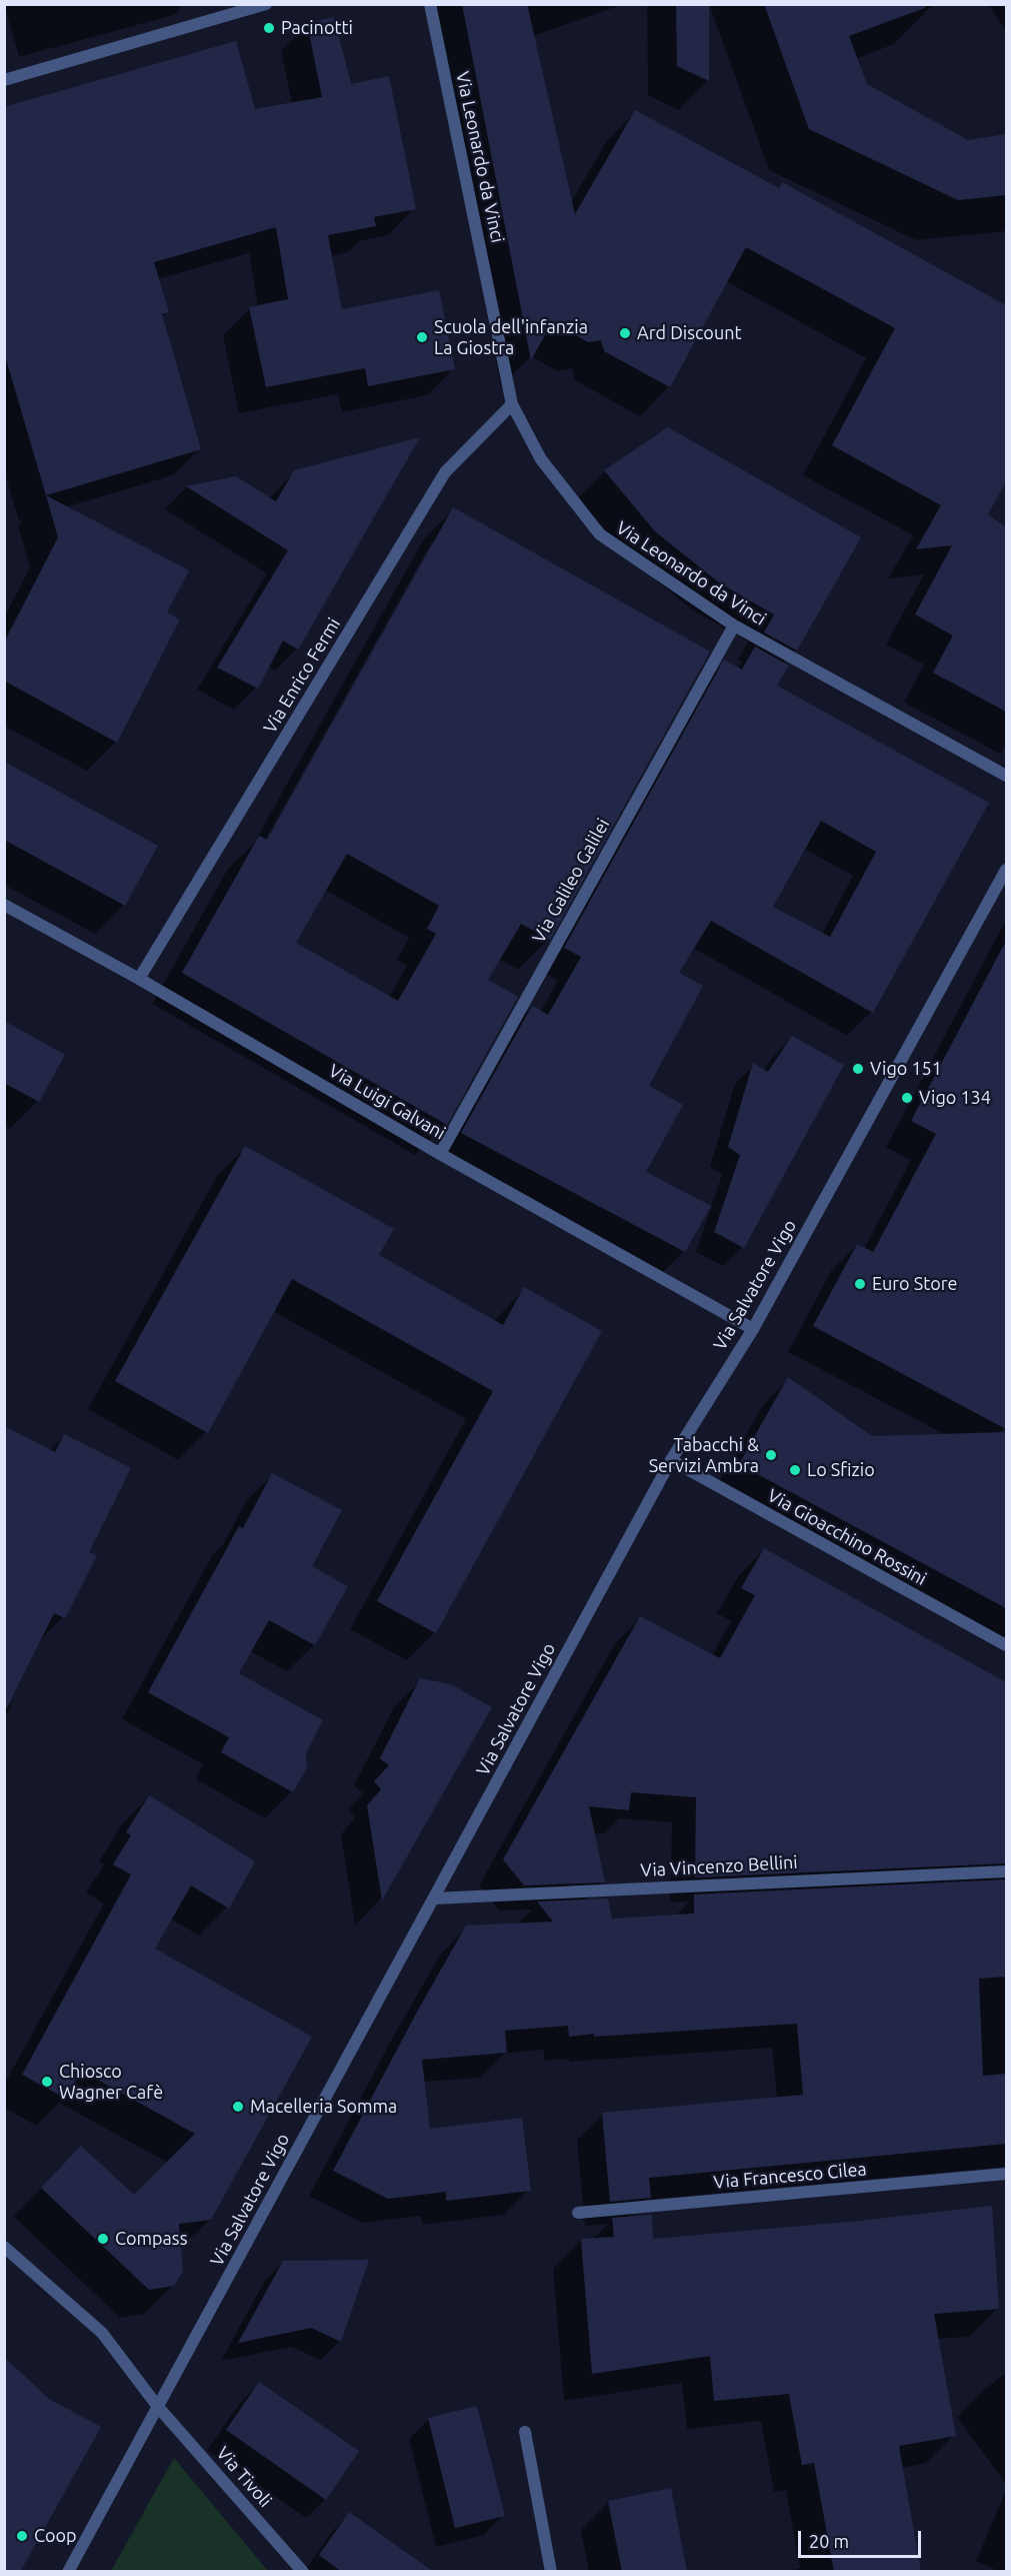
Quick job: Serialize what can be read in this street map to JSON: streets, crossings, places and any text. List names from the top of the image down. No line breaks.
{"streets":{"street":["Via Leonardo da Vinci","Via Enrico Fermi","Via Galileo Galilei","Via Luigi Galvani","Via Salvatore Vigo","Via Gioacchino Rossini","Via Vincenzo Bellini","Via Francesco Cilea","Via Tivoli"]},"crossings":[["Via Leonardo da Vinci","Via Enrico Fermi"],["Via Leonardo da Vinci","Via Galileo Galilei"],["Via Enrico Fermi","Via Luigi Galvani"],["Via Galileo Galilei","Via Luigi Galvani"],["Via Luigi Galvani","Via Salvatore Vigo"],["Via Salvatore Vigo","Via Gioacchino Rossini"],["Via Salvatore Vigo","Via Vincenzo Bellini"],["Via Salvatore Vigo","Via Tivoli"]],"places":["Pacinotti","Ard Discount","Scuola dell'infanzia La Giostra","Vigo 151","Vigo 134","Euro Store","Tabacchi & Servizi Ambra","Lo Sfizio","Chiosco Wagner Cafè","Macelleria Somma","Compass","Coop"],"scale_bar":"20 m"}
